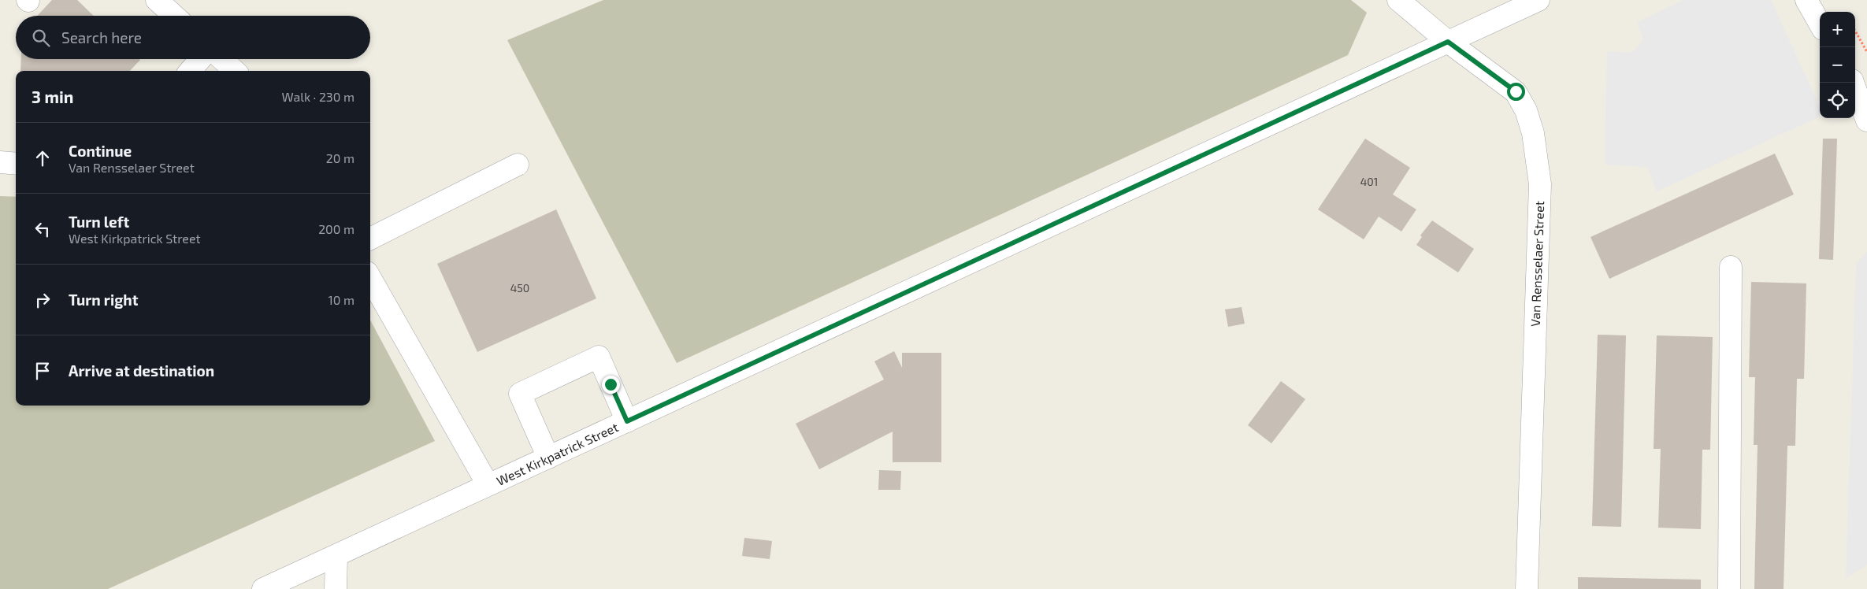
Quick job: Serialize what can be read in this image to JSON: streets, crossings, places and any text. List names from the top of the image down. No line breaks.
{"streets":{"street":["Van Rensselaer Street","West Kirkpatrick Street"]},"crossings":[["Van Rensselaer Street","West Kirkpatrick Street"]],"house_numbers":["401","450"],"page":{"map_buttons":["+","−"],"search":"Search here","heading":["3 min","Walk · 230 m"],"list":[["Continue","Van Rensselaer Street","20 m"],["Turn left","West Kirkpatrick Street","200 m"],["Turn right","10 m"],"Arrive at destination"]}}
